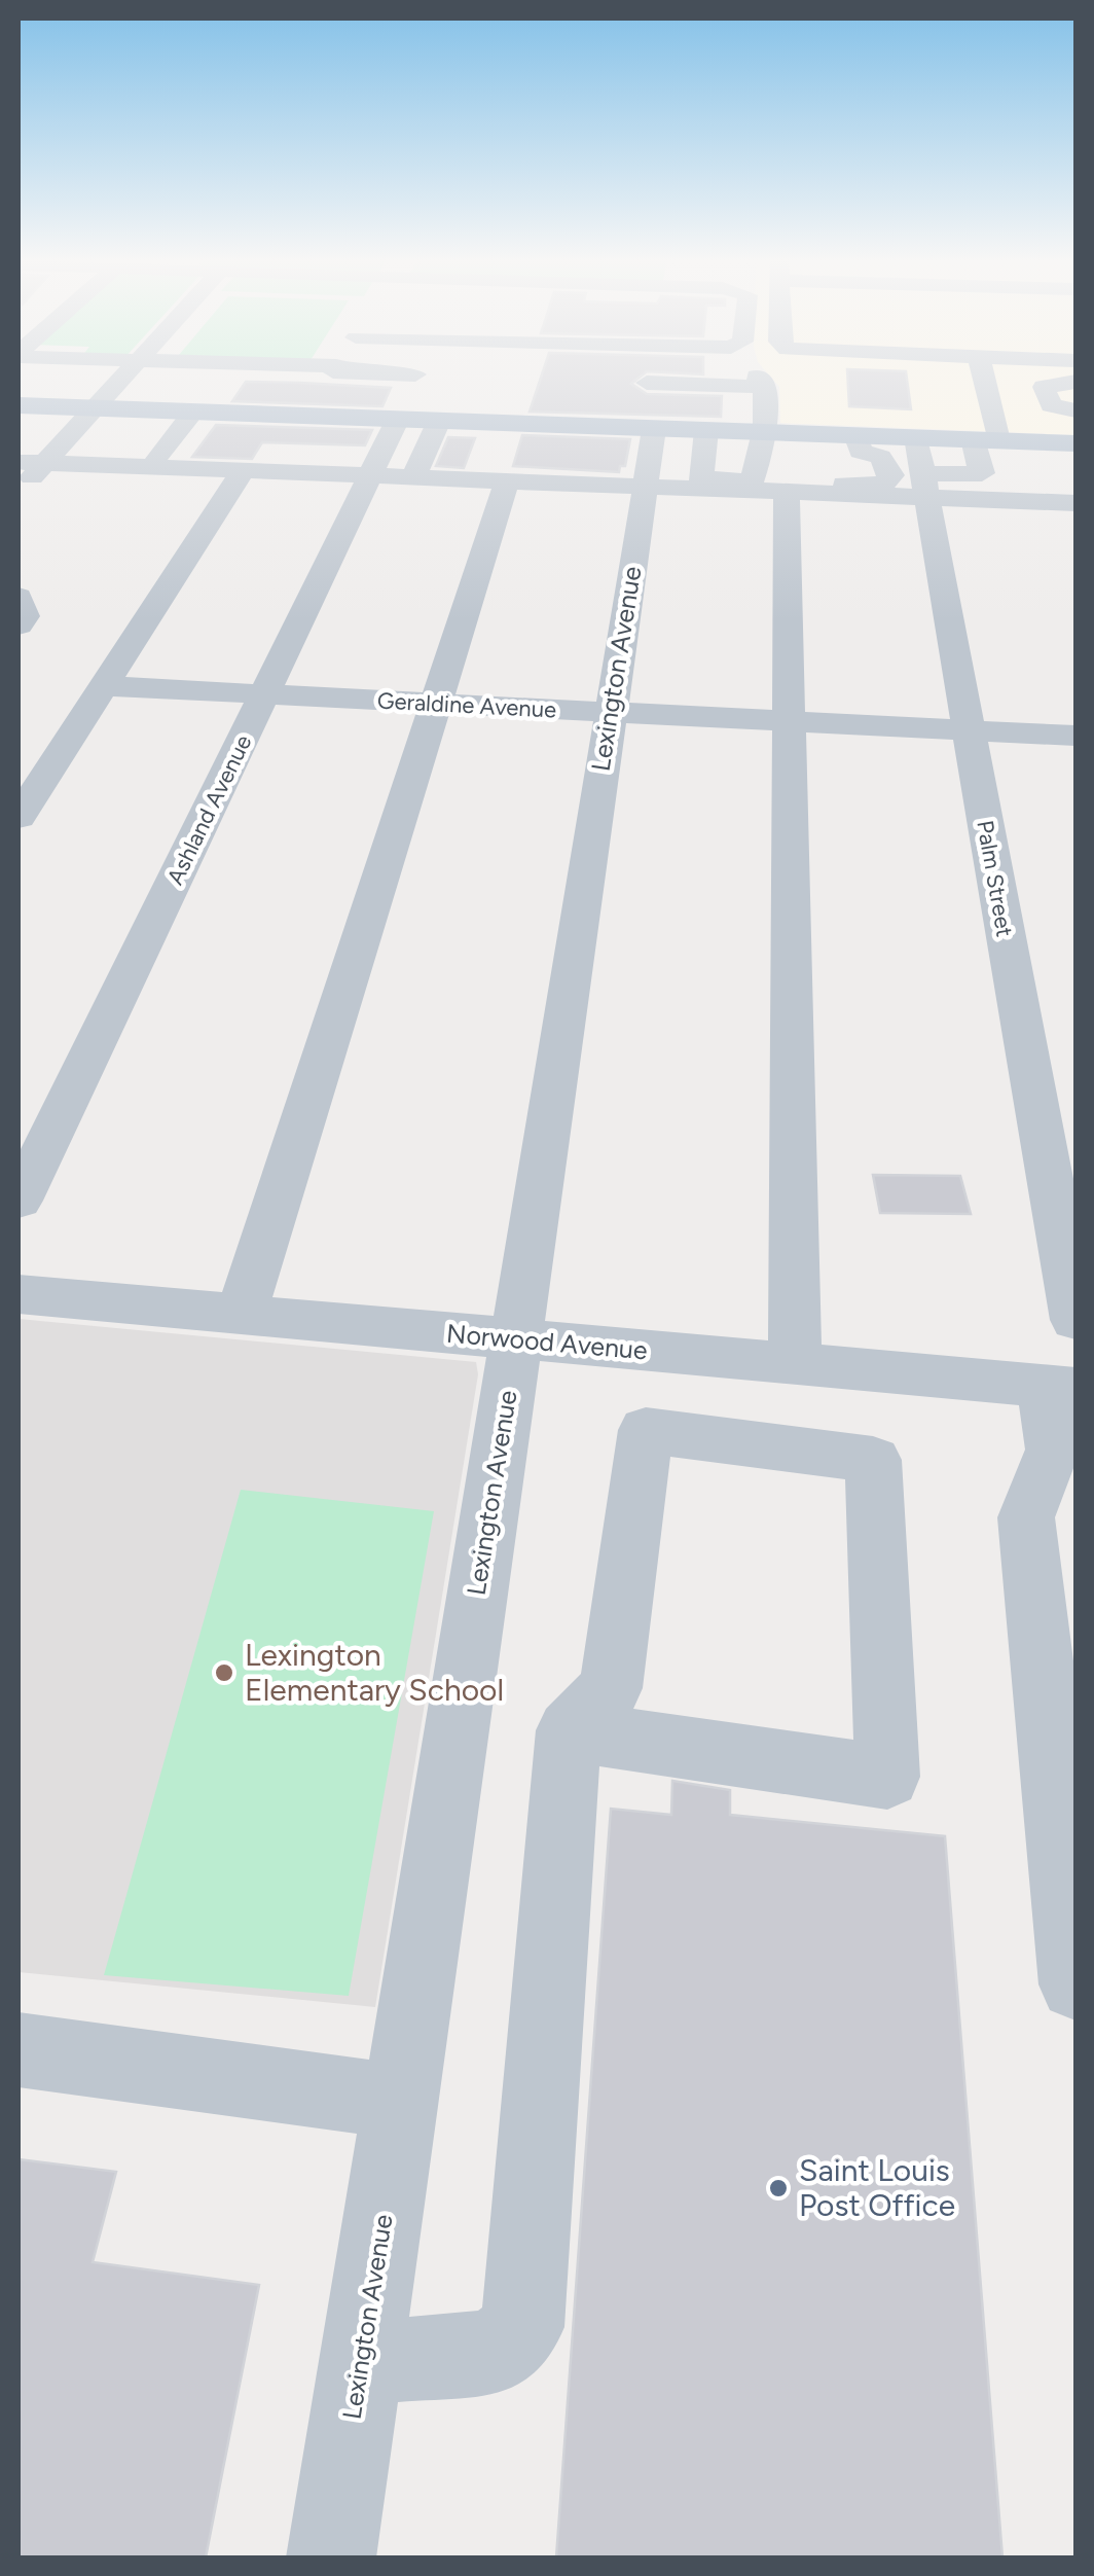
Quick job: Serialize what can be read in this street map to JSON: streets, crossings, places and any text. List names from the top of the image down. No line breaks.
{"streets":{"street":["Lexington Avenue","Geraldine Avenue","Ashland Avenue","Palm Street","Norwood Avenue"]},"crossings":[["Lexington Avenue","Geraldine Avenue"],["Lexington Avenue","Norwood Avenue"],["Geraldine Avenue","Ashland Avenue"],["Geraldine Avenue","Palm Street"]],"places":["Lexington Elementary School","Saint Louis Post Office"]}
